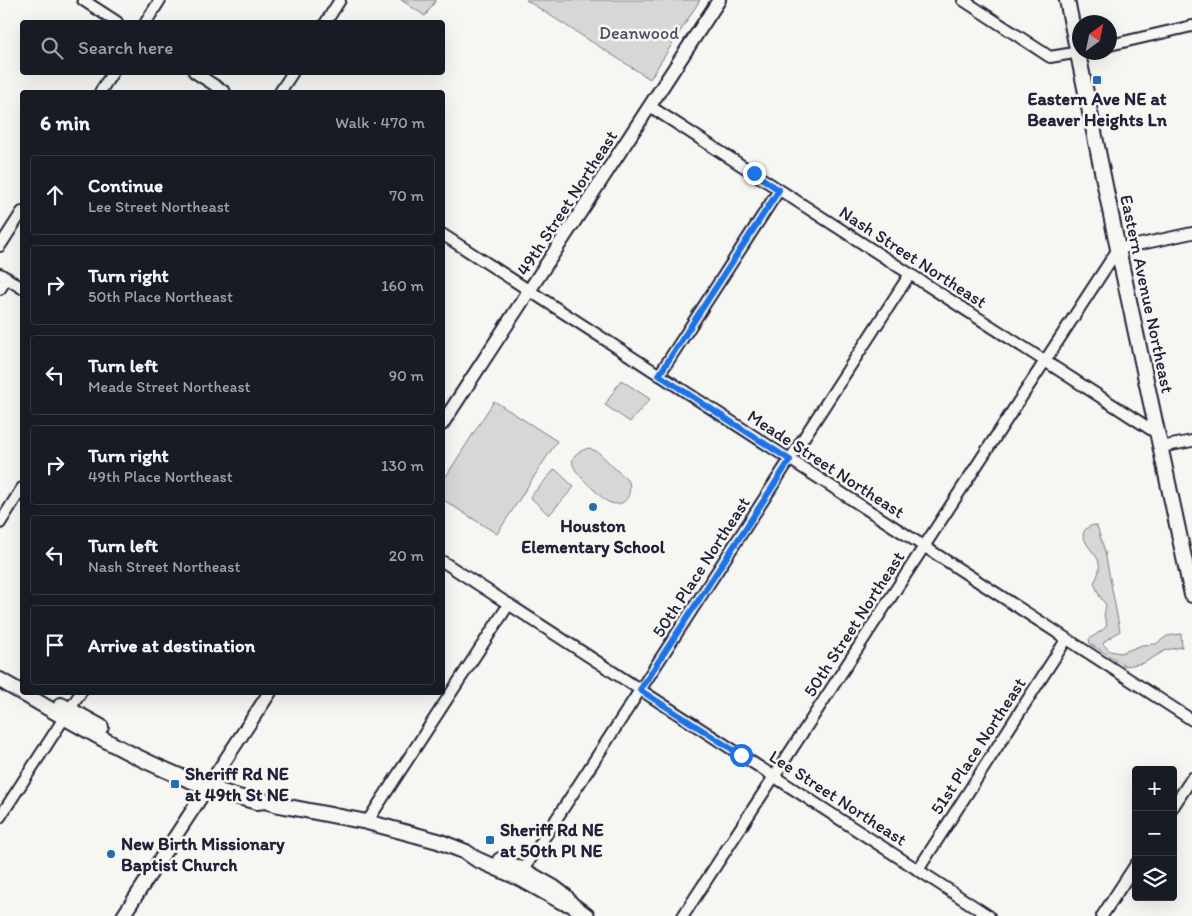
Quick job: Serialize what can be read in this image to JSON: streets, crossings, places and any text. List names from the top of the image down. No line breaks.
{"streets":{"main road":["Eastern Avenue Northeast"],"street":["49th Street Northeast","Nash Street Northeast","Meade Street Northeast","50th Place Northeast","50th Street Northeast","51st Place Northeast","Lee Street Northeast"]},"crossings":[["49th Street Northeast","Nash Street Northeast"],["49th Street Northeast","Meade Street Northeast"],["Nash Street Northeast","Eastern Avenue Northeast"],["Nash Street Northeast","50th Place Northeast"],["Nash Street Northeast","50th Street Northeast"],["Eastern Avenue Northeast","50th Street Northeast"],["Meade Street Northeast","50th Place Northeast"],["Meade Street Northeast","50th Street Northeast"],["Meade Street Northeast","51st Place Northeast"],["50th Place Northeast","Lee Street Northeast"],["50th Street Northeast","Lee Street Northeast"],["51st Place Northeast","Lee Street Northeast"]],"parks":["Deanwood"],"places":{"transit":["Eastern Ave NE at Beaver Heights Ln","Sheriff Rd NE at 49th St NE","Sheriff Rd NE at 50th Pl NE"],"other":["Houston Elementary School","New Birth Missionary Baptist Church"]},"north":"top right","page":{"search":"Search here","heading":["6 min","Walk · 470 m"],"list":[["Continue","Lee Street Northeast","70 m"],["Turn right","50th Place Northeast","160 m"],["Turn left","Meade Street Northeast","90 m"],["Turn right","49th Place Northeast","130 m"],["Turn left","Nash Street Northeast","20 m"],"Arrive at destination"],"map_buttons":["+","−"]}}
